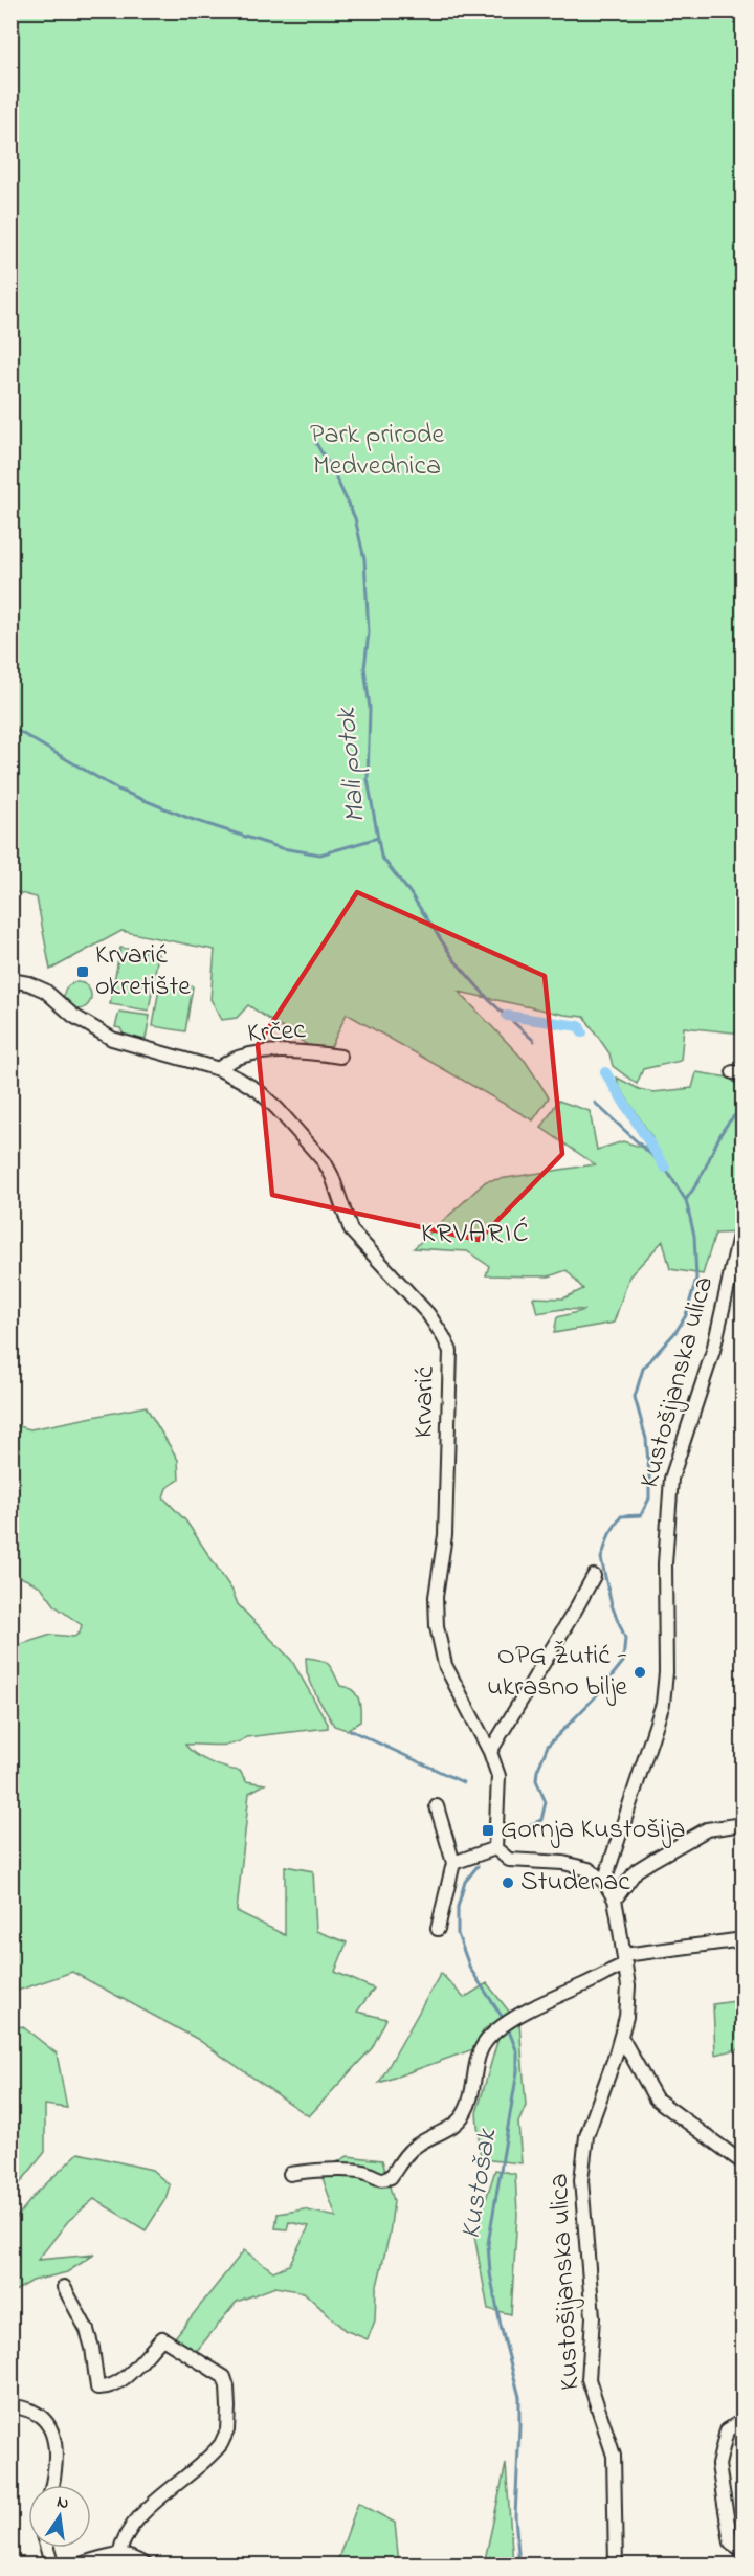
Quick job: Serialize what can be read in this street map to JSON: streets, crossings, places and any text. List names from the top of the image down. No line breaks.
{"streets":{"street":["Krčec","Kustošijanska ulica","Krvarić"]},"crossings":[["Krčec","Krvarić"]],"districts":["KRVARIĆ"],"water":["Mali potok","Kustošak"],"parks":["Park prirode Medvednica"],"places":{"transit":["Krvarić okretište","Gornja Kustošija"],"other":["OPG Žutić - ukrasno bilje","Studenac"]},"north":"top"}
